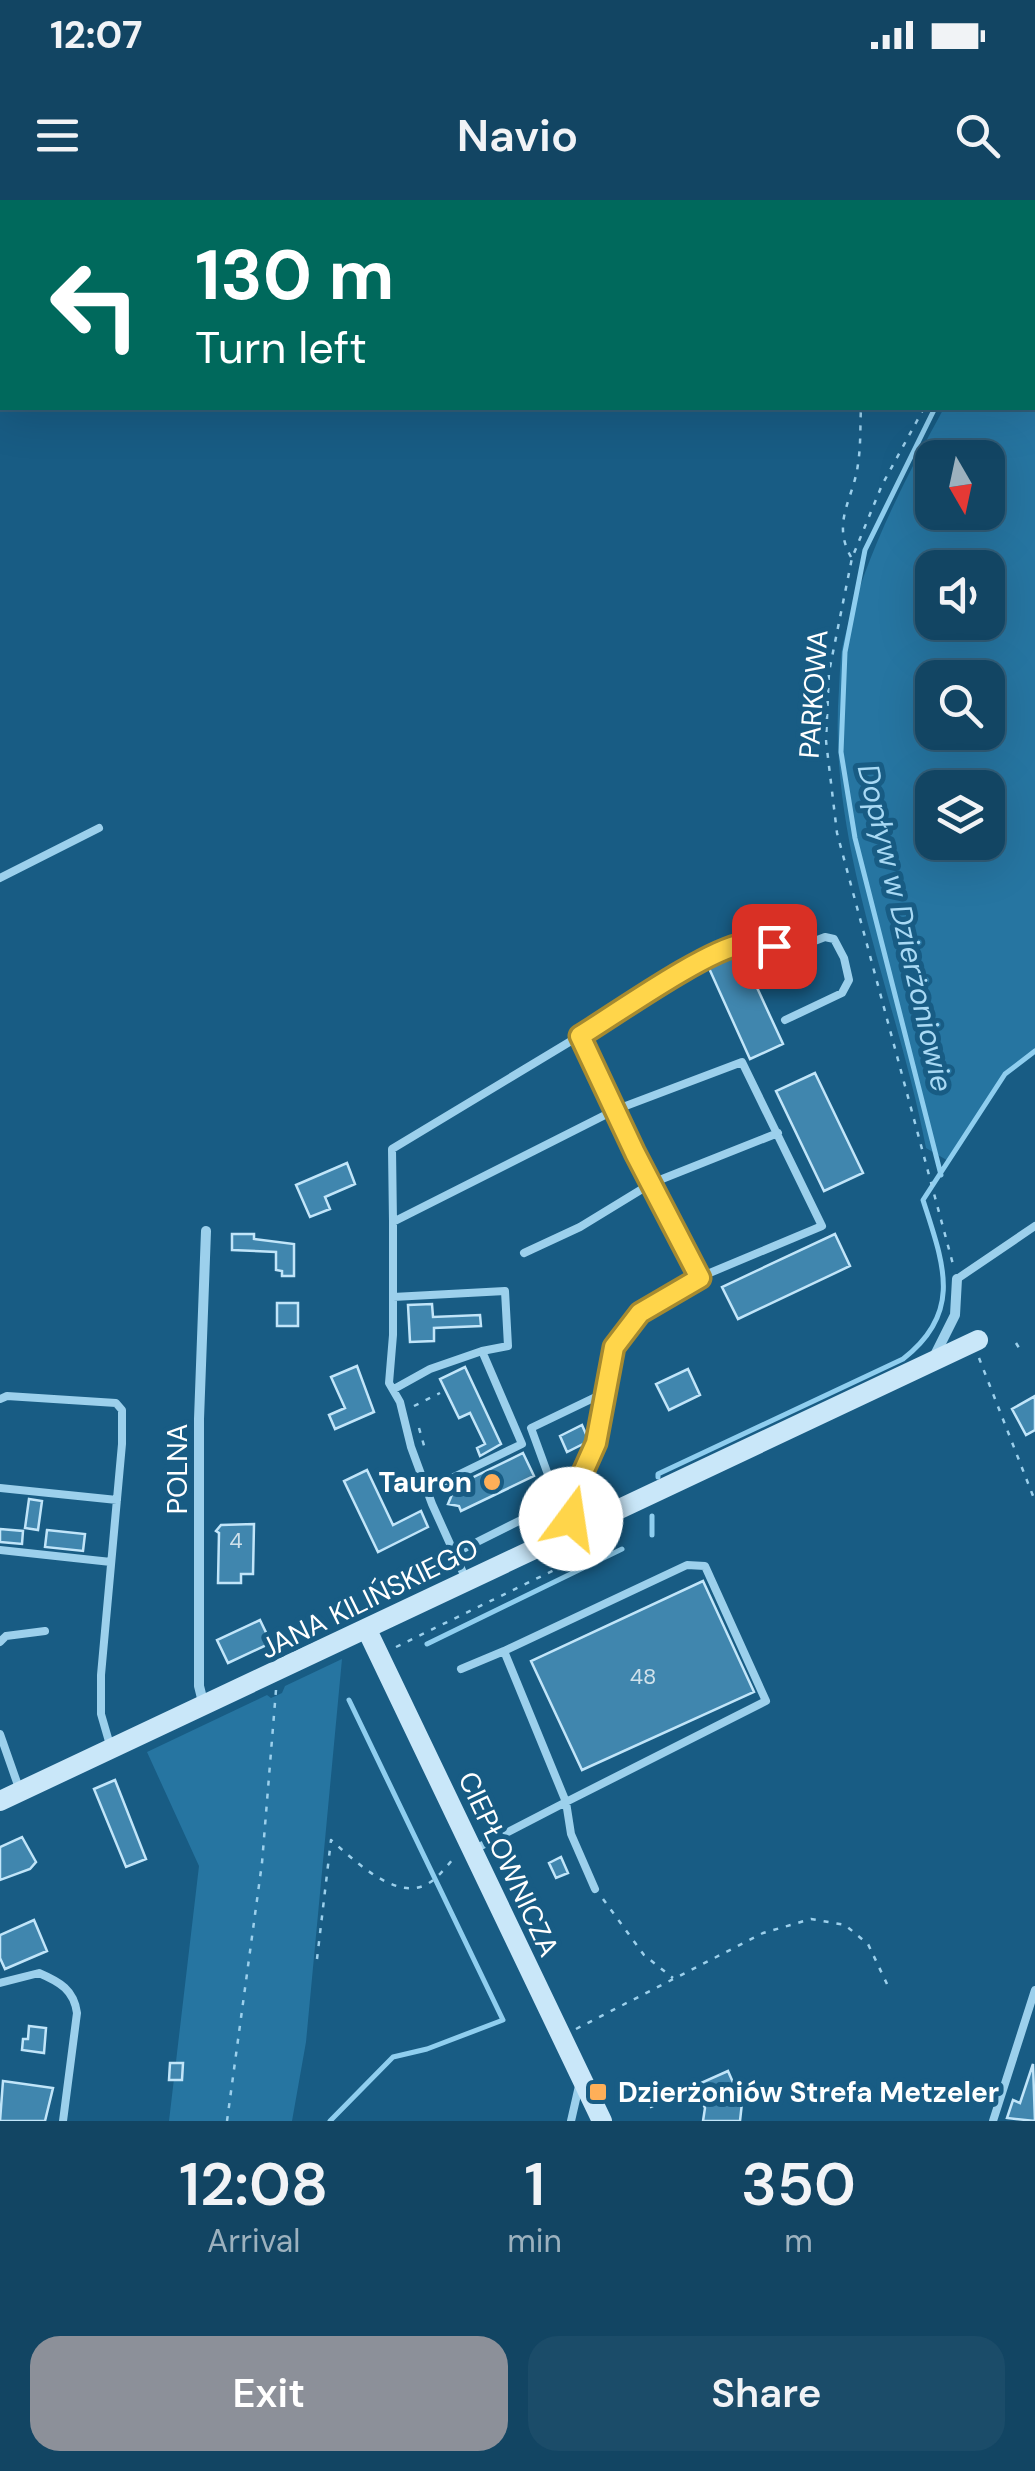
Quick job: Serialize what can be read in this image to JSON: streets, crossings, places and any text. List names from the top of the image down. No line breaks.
{"streets":{"street":["POLNA","JANA KILIŃSKIEGO","CIEPŁOWNICZA"],"path":["PARKOWA"]},"crossings":[["POLNA","JANA KILIŃSKIEGO"],["JANA KILIŃSKIEGO","CIEPŁOWNICZA"]],"water":["Dopływ w Dzierżoniowie"],"places":{"other":["Tauron"],"transit":["Dzierżoniów Strefa Metzeler"]},"house_numbers":["4","48"],"north":"bottom","page":{"status":"12:07","header":"Navio","turn":["130 m","Turn left"],"eta":["12:08","Arrival","1","min","350","m"],"buttons":["Exit","Share"]}}
